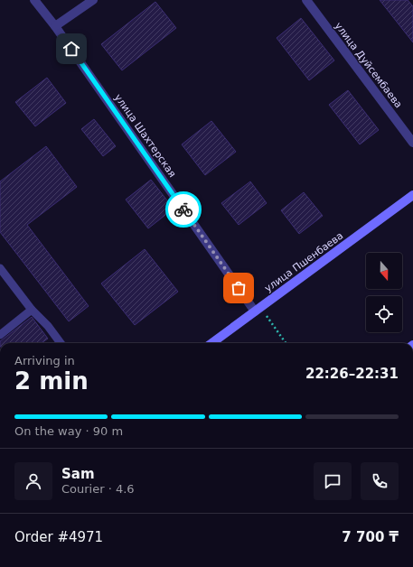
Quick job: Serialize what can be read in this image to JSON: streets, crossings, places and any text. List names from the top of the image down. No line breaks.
{"streets":{"main road":["улица Пшенбаева"],"street":["улица Дуйсембаева","улица Шахтерская"]},"crossings":[["улица Шахтерская","улица Пшенбаева"]],"north":"bottom","page":{"heading":["2 min","Arriving in","22:26–22:31"],"panel":["Sam","Courier · 4.6","Order #4971","7 700 ₸"],"bar":"On the way · 90 m"}}
